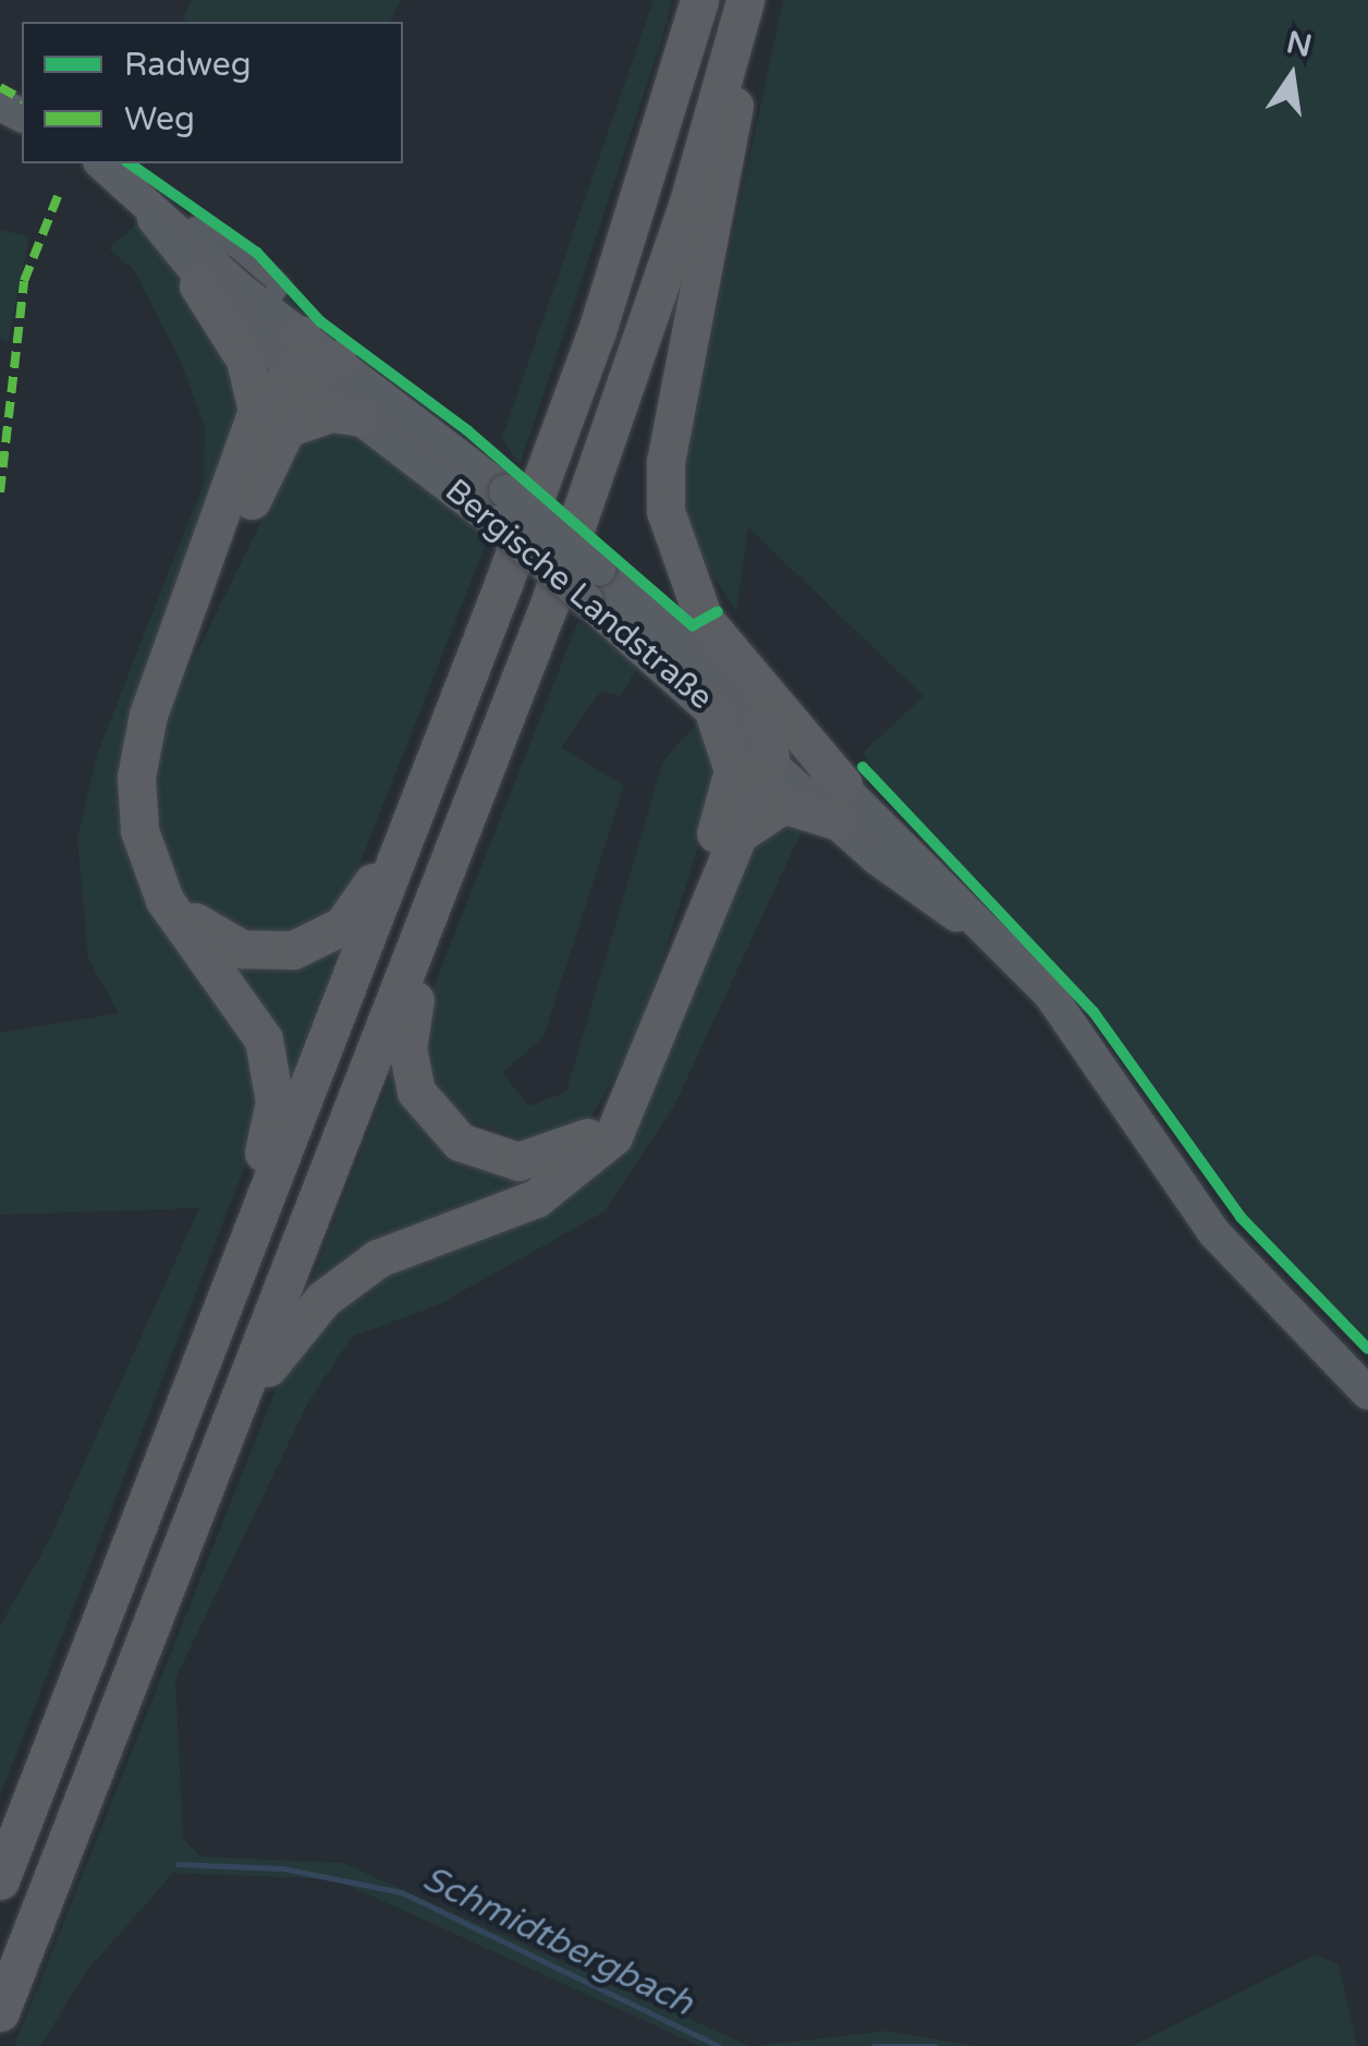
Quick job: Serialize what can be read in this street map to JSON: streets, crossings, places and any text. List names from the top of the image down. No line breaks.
{"streets":{"main road":["Bergische Landstraße"]},"water":["Schmidtbergbach"],"legend":["Radweg","Weg"],"north":"top"}
